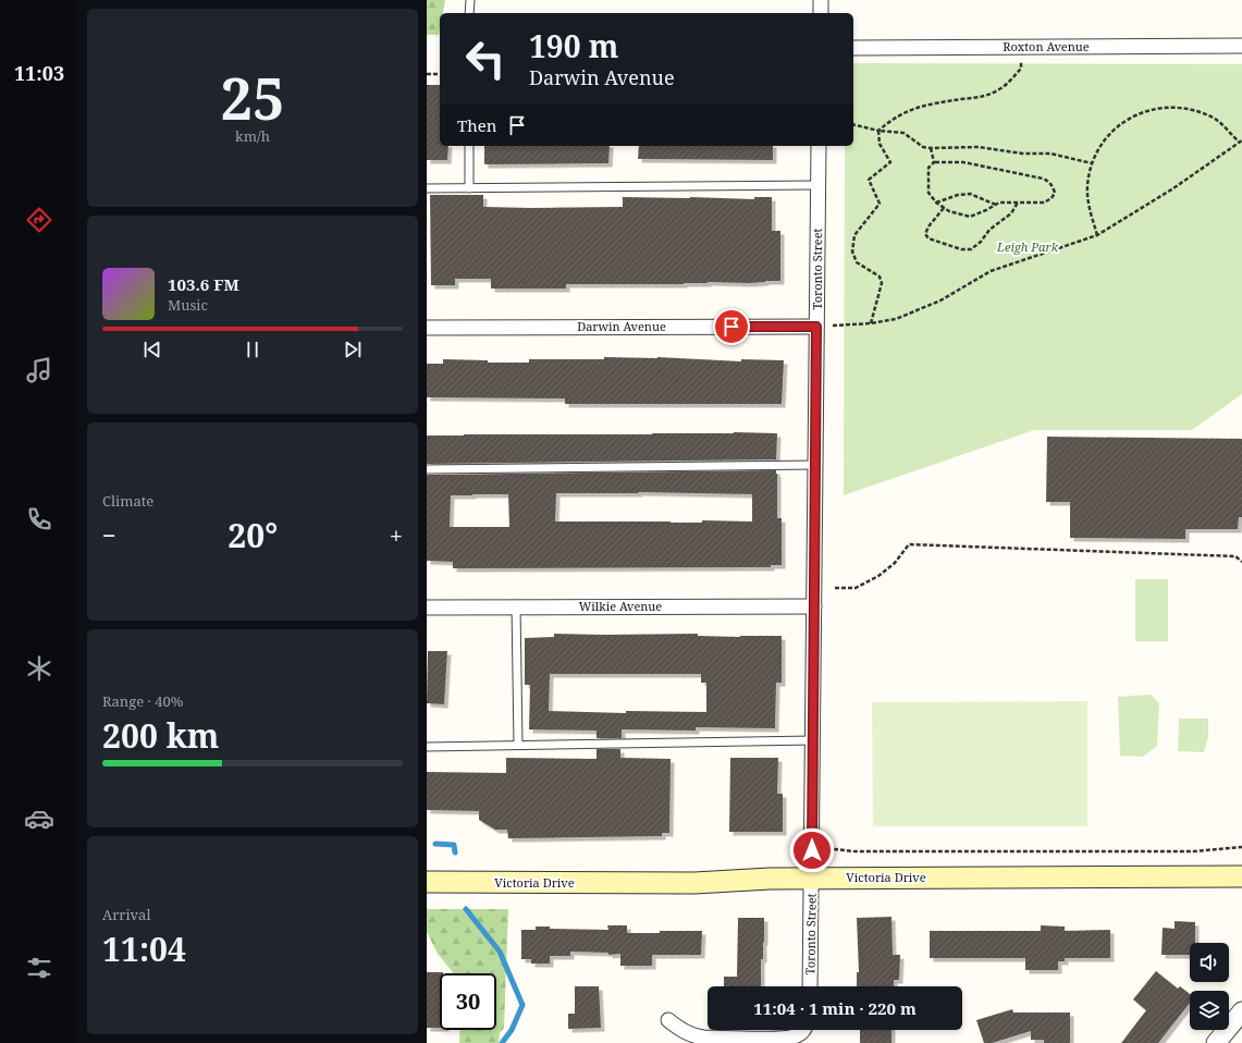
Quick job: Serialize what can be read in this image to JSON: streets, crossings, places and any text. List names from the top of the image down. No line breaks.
{"streets":{"main road":["Victoria Drive"],"street":["Roxton Avenue","Toronto Street","Darwin Avenue","Wilkie Avenue"]},"crossings":[["Toronto Street","Darwin Avenue"],["Toronto Street","Wilkie Avenue"],["Toronto Street","Victoria Drive"]],"parks":["Leigh Park"],"page":{"tabs":"11:03","tile":[["25","km/h"],"Climate",["Range · 40%","200 km"],["Arrival","11:04"]],"turn":["190 m","Darwin Avenue"],"then":"Then","song":["103.6 FM","Music"],"heat":["−","20°","+"],"limit":"30","trip":"11:04 · 1 min · 220 m"}}
